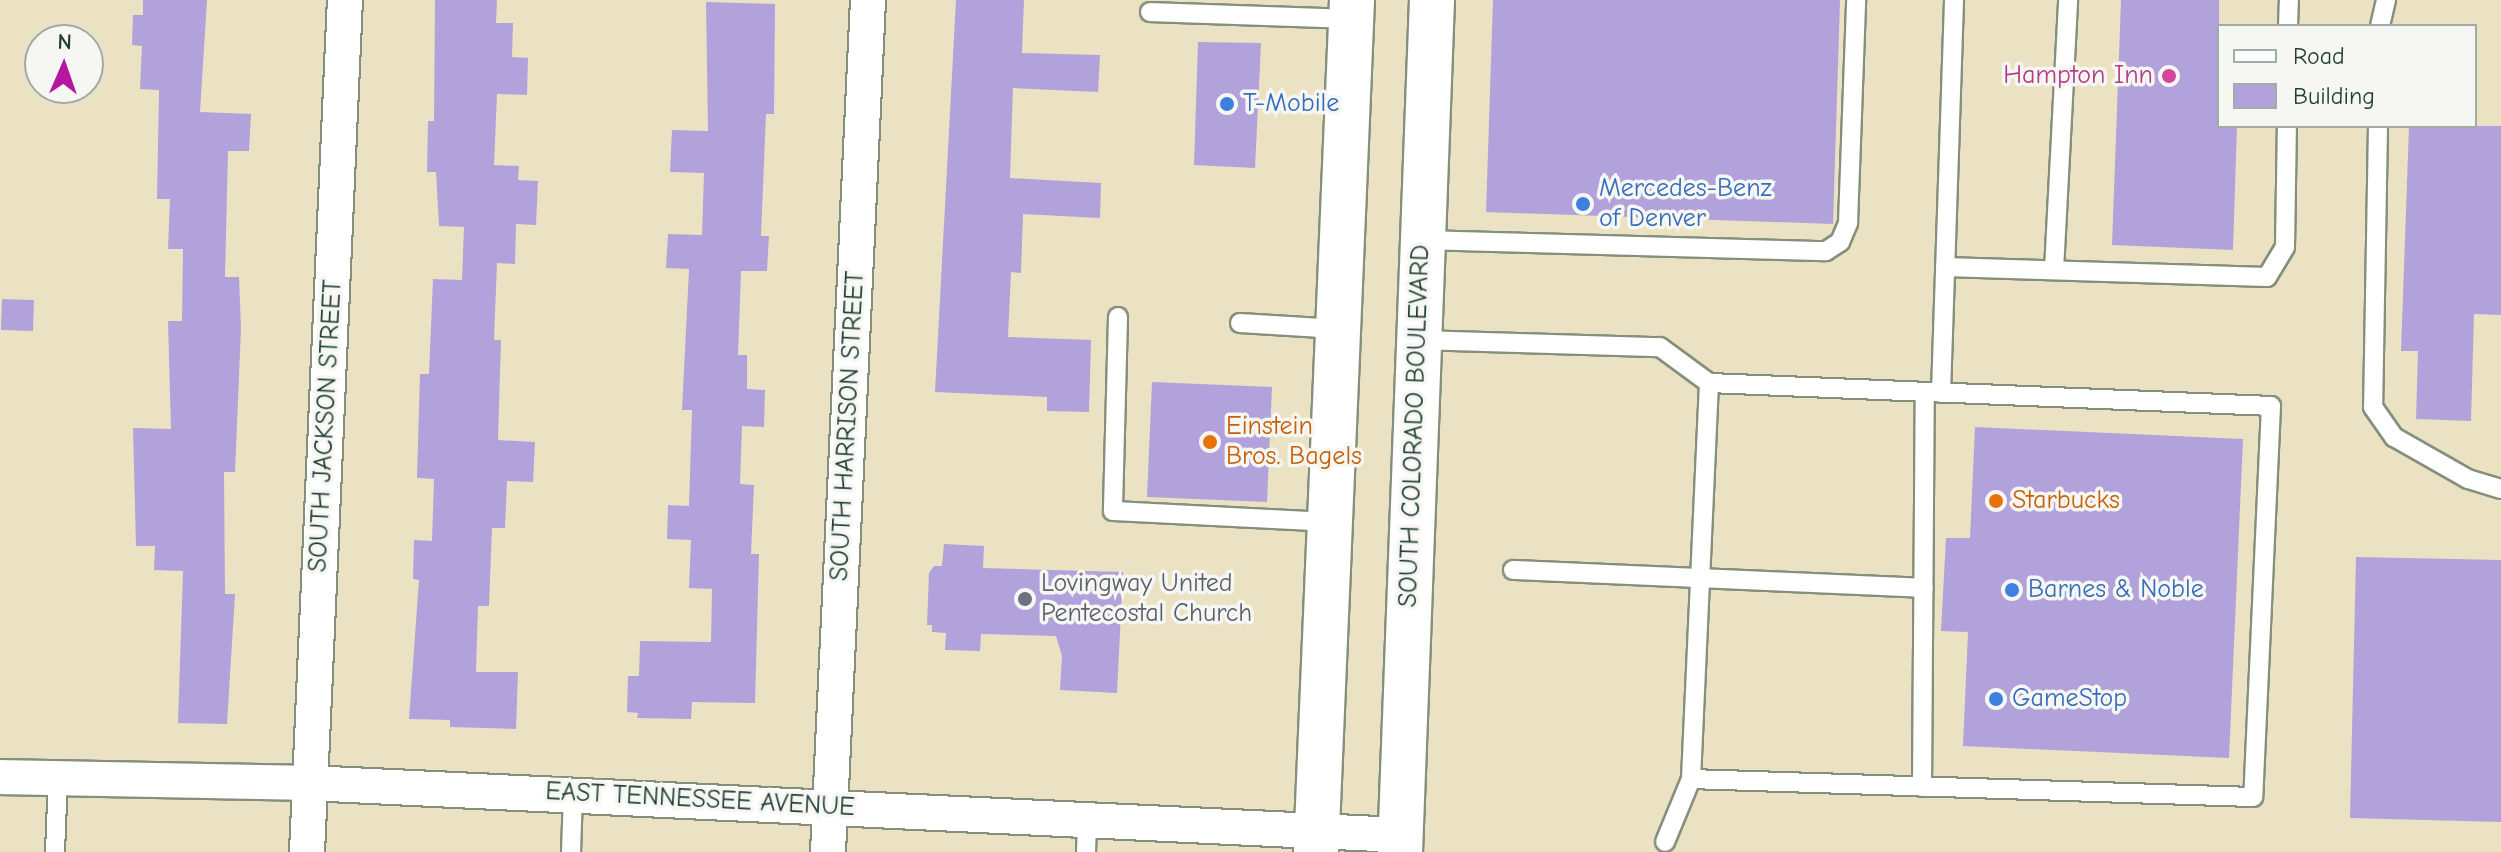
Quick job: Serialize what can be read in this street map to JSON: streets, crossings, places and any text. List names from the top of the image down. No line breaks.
{"streets":{"main road":["SOUTH COLORADO BOULEVARD"],"street":["SOUTH JACKSON STREET","SOUTH HARRISON STREET","EAST TENNESSEE AVENUE"]},"crossings":[["SOUTH JACKSON STREET","EAST TENNESSEE AVENUE"],["SOUTH HARRISON STREET","EAST TENNESSEE AVENUE"],["SOUTH COLORADO BOULEVARD","EAST TENNESSEE AVENUE"]],"places":["Hampton Inn","T-Mobile","Mercedes-Benz of Denver","Einstein Bros. Bagels","Starbucks","Barnes & Noble","Lovingway United Pentecostal Church","GameStop"],"legend":["Road","Building"],"north":"top"}
